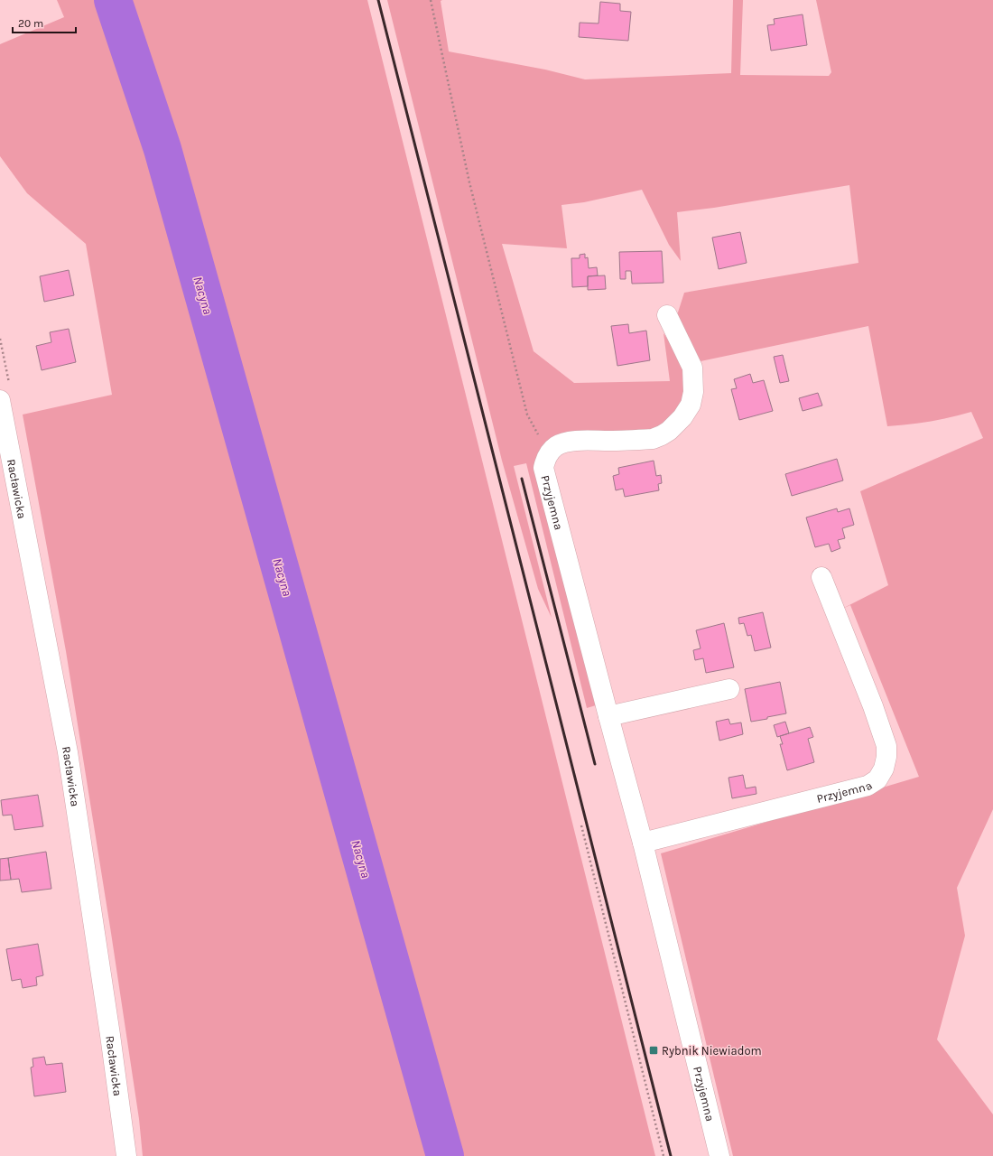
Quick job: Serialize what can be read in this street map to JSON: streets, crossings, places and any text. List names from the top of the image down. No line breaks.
{"streets":{"street":["Racławicka","Przyjemna"]},"water":["Nacyna"],"places":{"transit":["Rybnik Niewiadom"]},"scale_bar":"20 m"}
